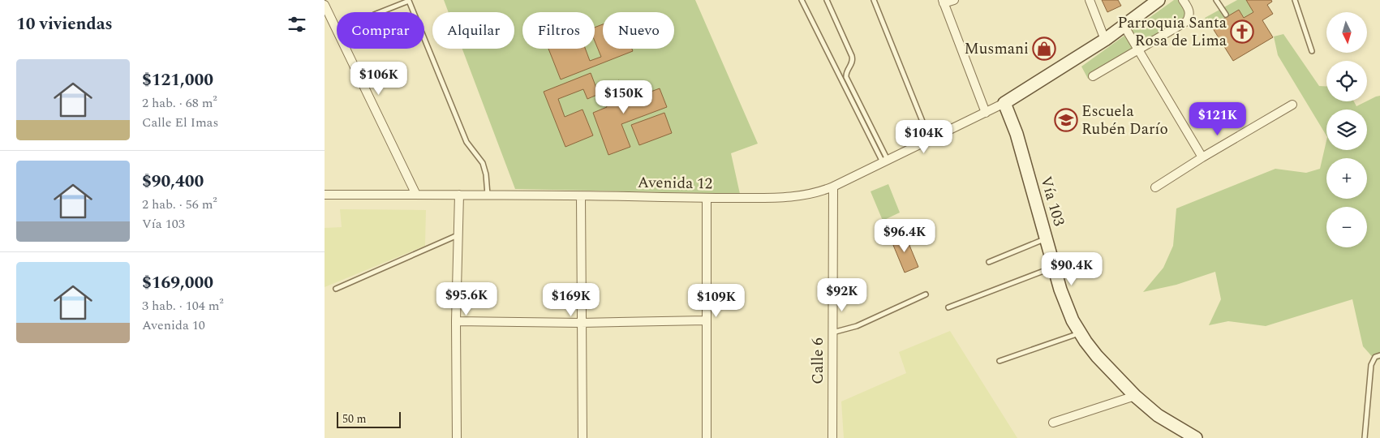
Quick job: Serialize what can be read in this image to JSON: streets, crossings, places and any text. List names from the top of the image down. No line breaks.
{"streets":{"main road":["Vía 103"],"street":["Avenida 12","Calle 6"]},"crossings":[["Avenida 12","Vía 103"],["Avenida 12","Calle 6"]],"places":{"church":["Parroquia Santa Rosa de Lima"],"shop":["Musmani"],"school or university":["Escuela Rubén Darío"]},"scale_bar":"50 m","north":"bottom","page":{"heading":"10 viviendas","map_buttons":["+","−"],"chip":["Comprar","Alquilar","Filtros","Nuevo"],"list":[{"name":"$121,000","note":"2 hab. · 68 m² · Calle El Imas"},{"name":"$90,400","note":"2 hab. · 56 m² · Vía 103"},{"name":"$169,000","note":"3 hab. · 104 m² · Avenida 10"}],"price":["$106K","$150K","$121K","$104K","$96.4K","$90.4K","$92K","$95.6K","$169K","$109K"],"scale":"50 m"}}
